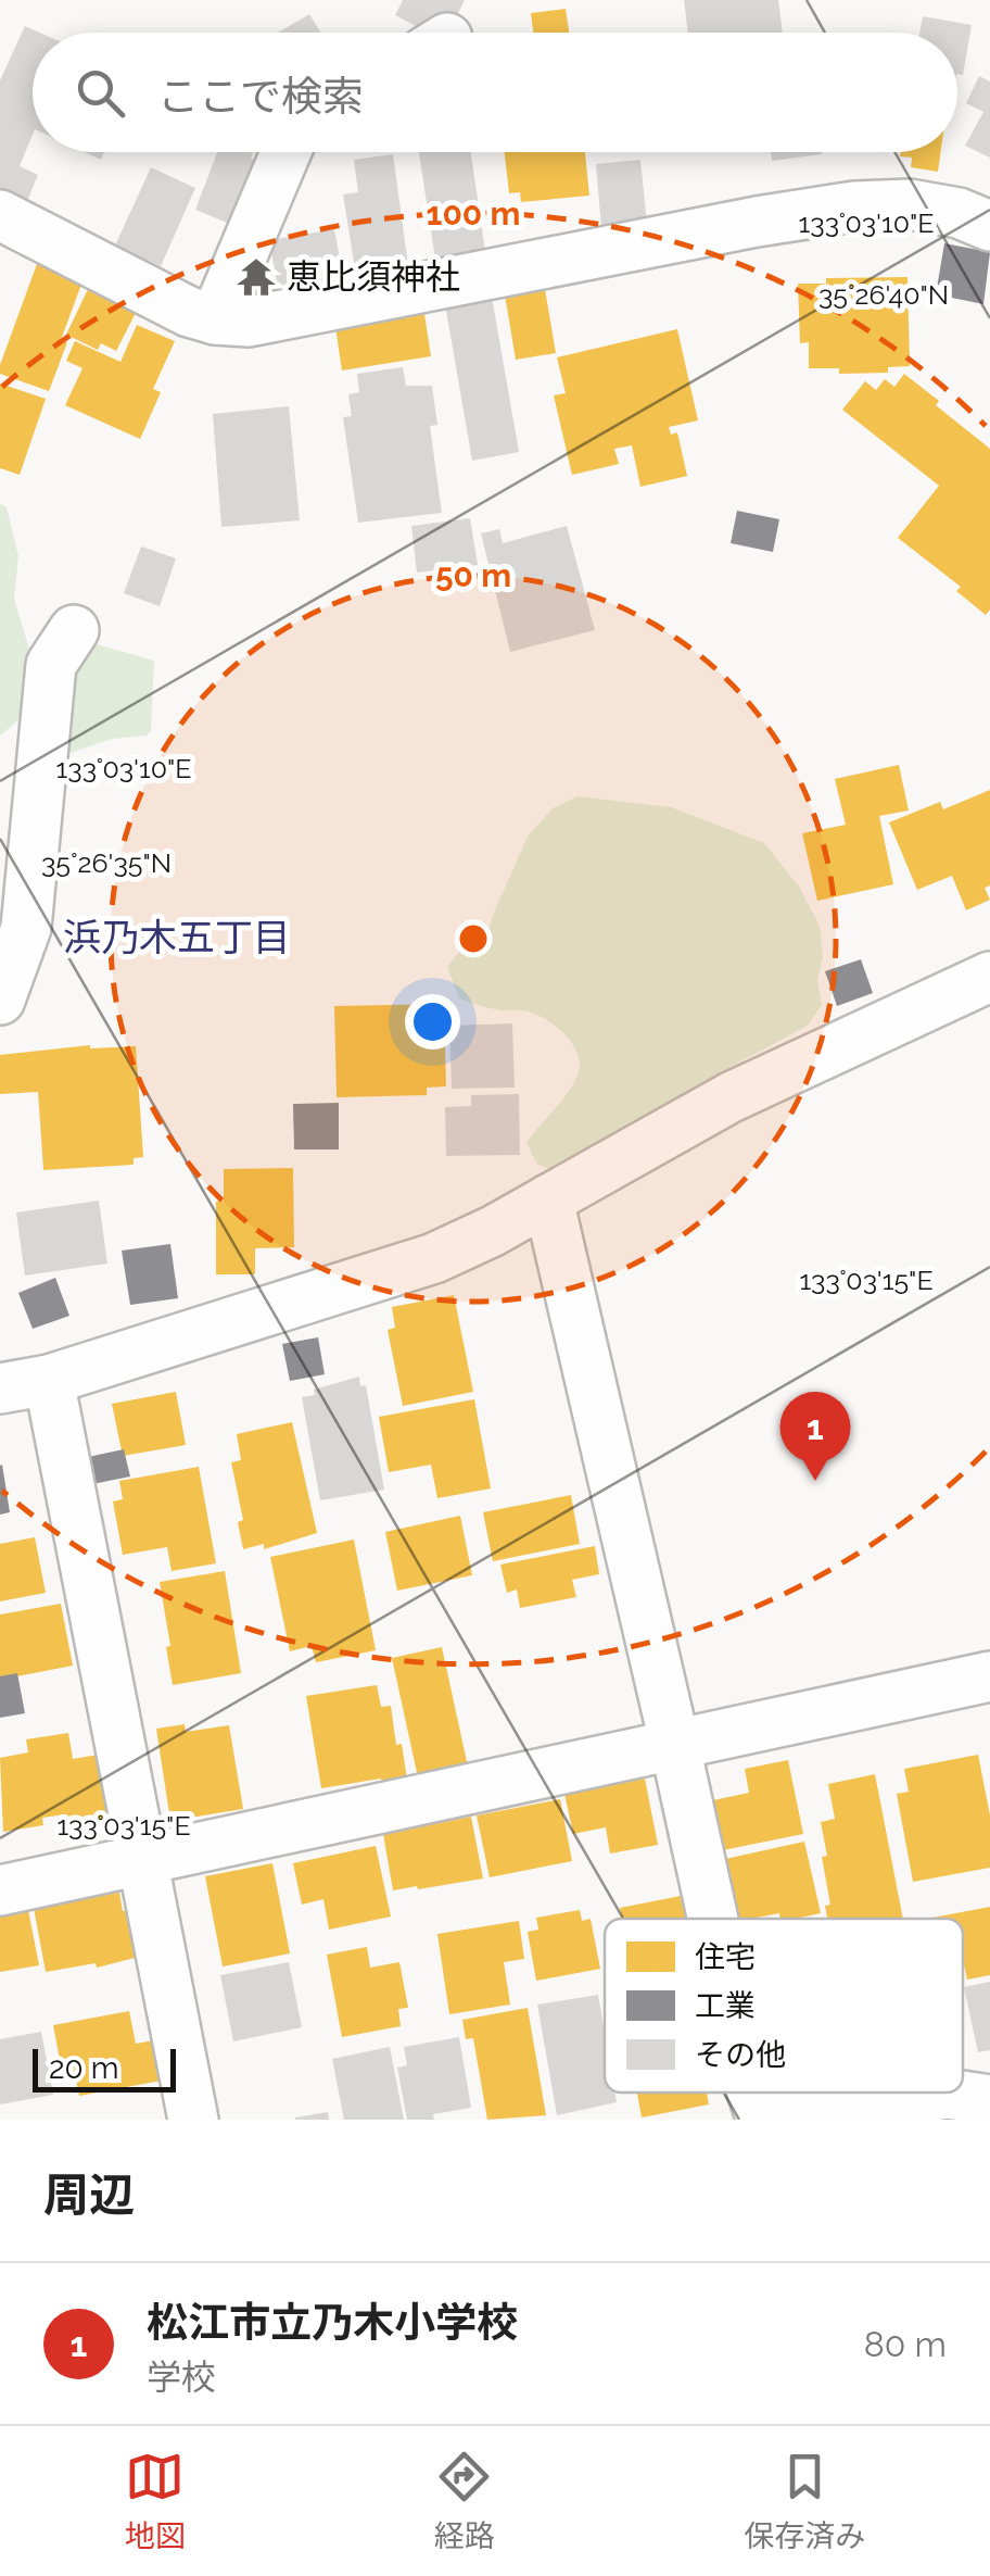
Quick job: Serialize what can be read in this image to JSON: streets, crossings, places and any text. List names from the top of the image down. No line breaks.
{"districts":["浜乃木五丁目"],"places":{"temple":["恵比須神社"]},"legend":["住宅","工業","その他"],"scale_bar":"20 m","page":{"search":"ここで検索","pins":"1","scale":"20 m","heading":"周辺","list":[{"mark":"1","name":"松江市立乃木小学校","note":"学校","value":"80 m"}],"nav":["地図","経路","保存済み"]},"coordinates":["133°03'10\"E","35°26'40\"N","35°26'35\"N","133°03'15\"E"],"rings":["100 m","50 m"]}
